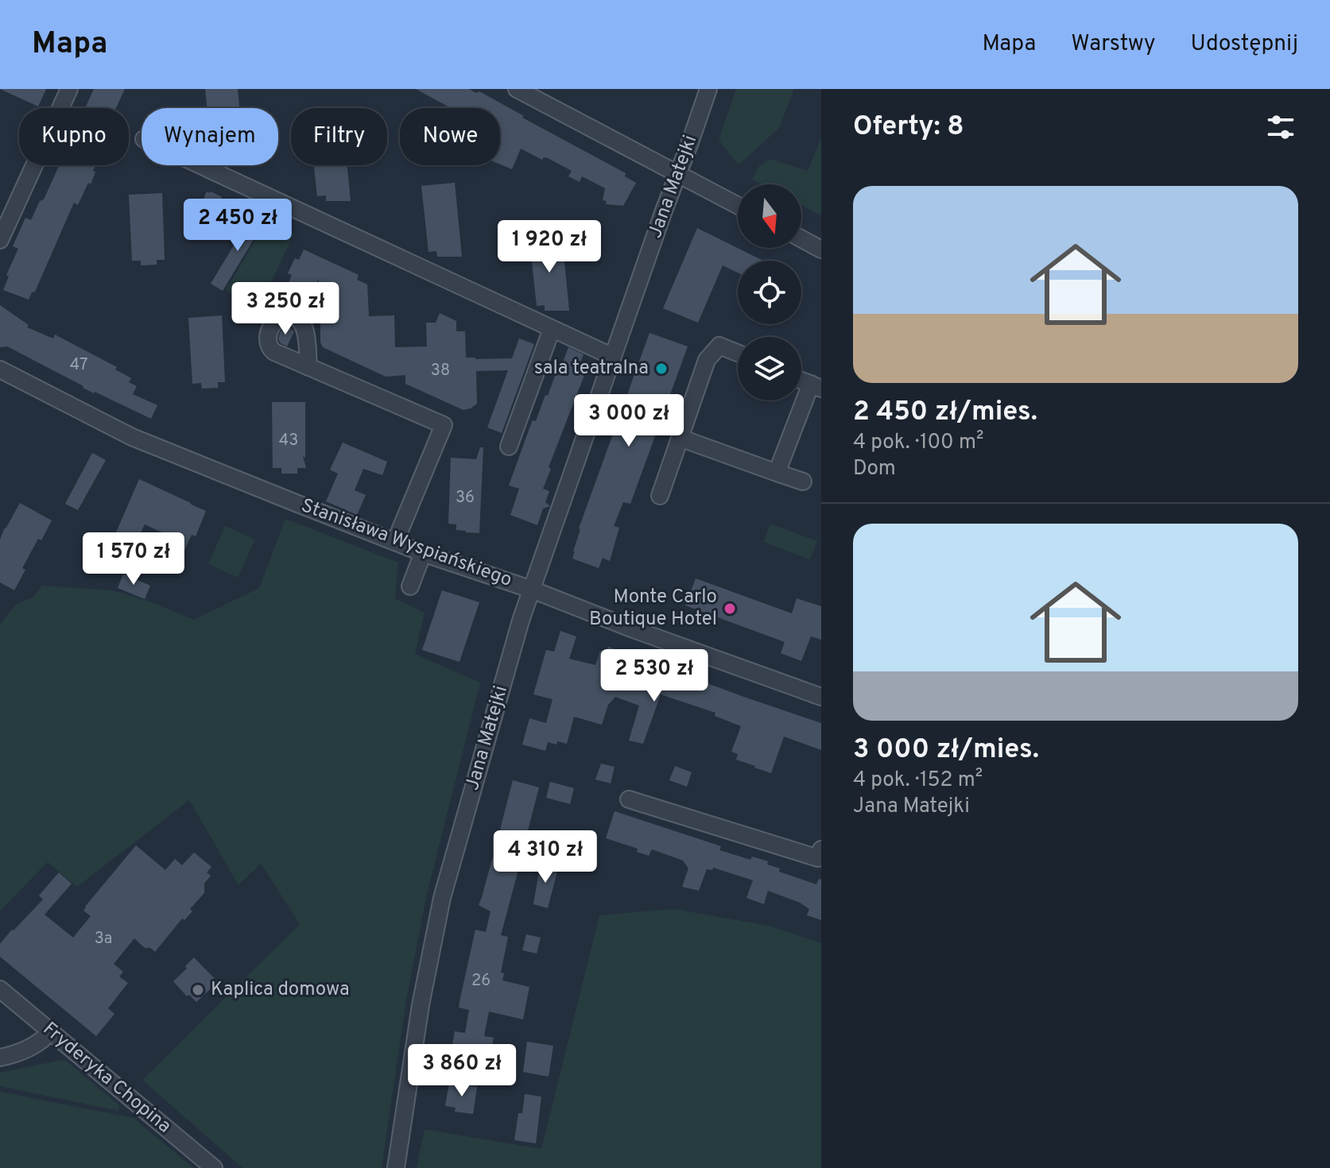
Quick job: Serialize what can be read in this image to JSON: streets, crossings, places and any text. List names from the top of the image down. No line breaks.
{"streets":{"street":["Jana Matejki","Stanisława Wyspiańskiego","Fryderyka Chopina"]},"crossings":[["Jana Matejki","Stanisława Wyspiańskiego"]],"places":["sala teatralna","Monte Carlo Boutique Hotel","Kaplica domowa"],"house_numbers":["47","38","43","36","3a","26"],"north":"bottom","page":{"header":"Mapa","nav":["Mapa","Warstwy","Udostępnij"],"heading":"Oferty: 8","chip":["Kupno","Wynajem","Filtry","Nowe"],"list":[{"name":"2 450 zł/mies.","note":"4 pok. · 100 m² · Dom"},{"name":"3 000 zł/mies.","note":"4 pok. · 152 m² · Jana Matejki"}],"price":["2 450 zł","1 920 zł","3 250 zł","3 000 zł","1 570 zł","2 530 zł","4 310 zł","3 860 zł"]}}
